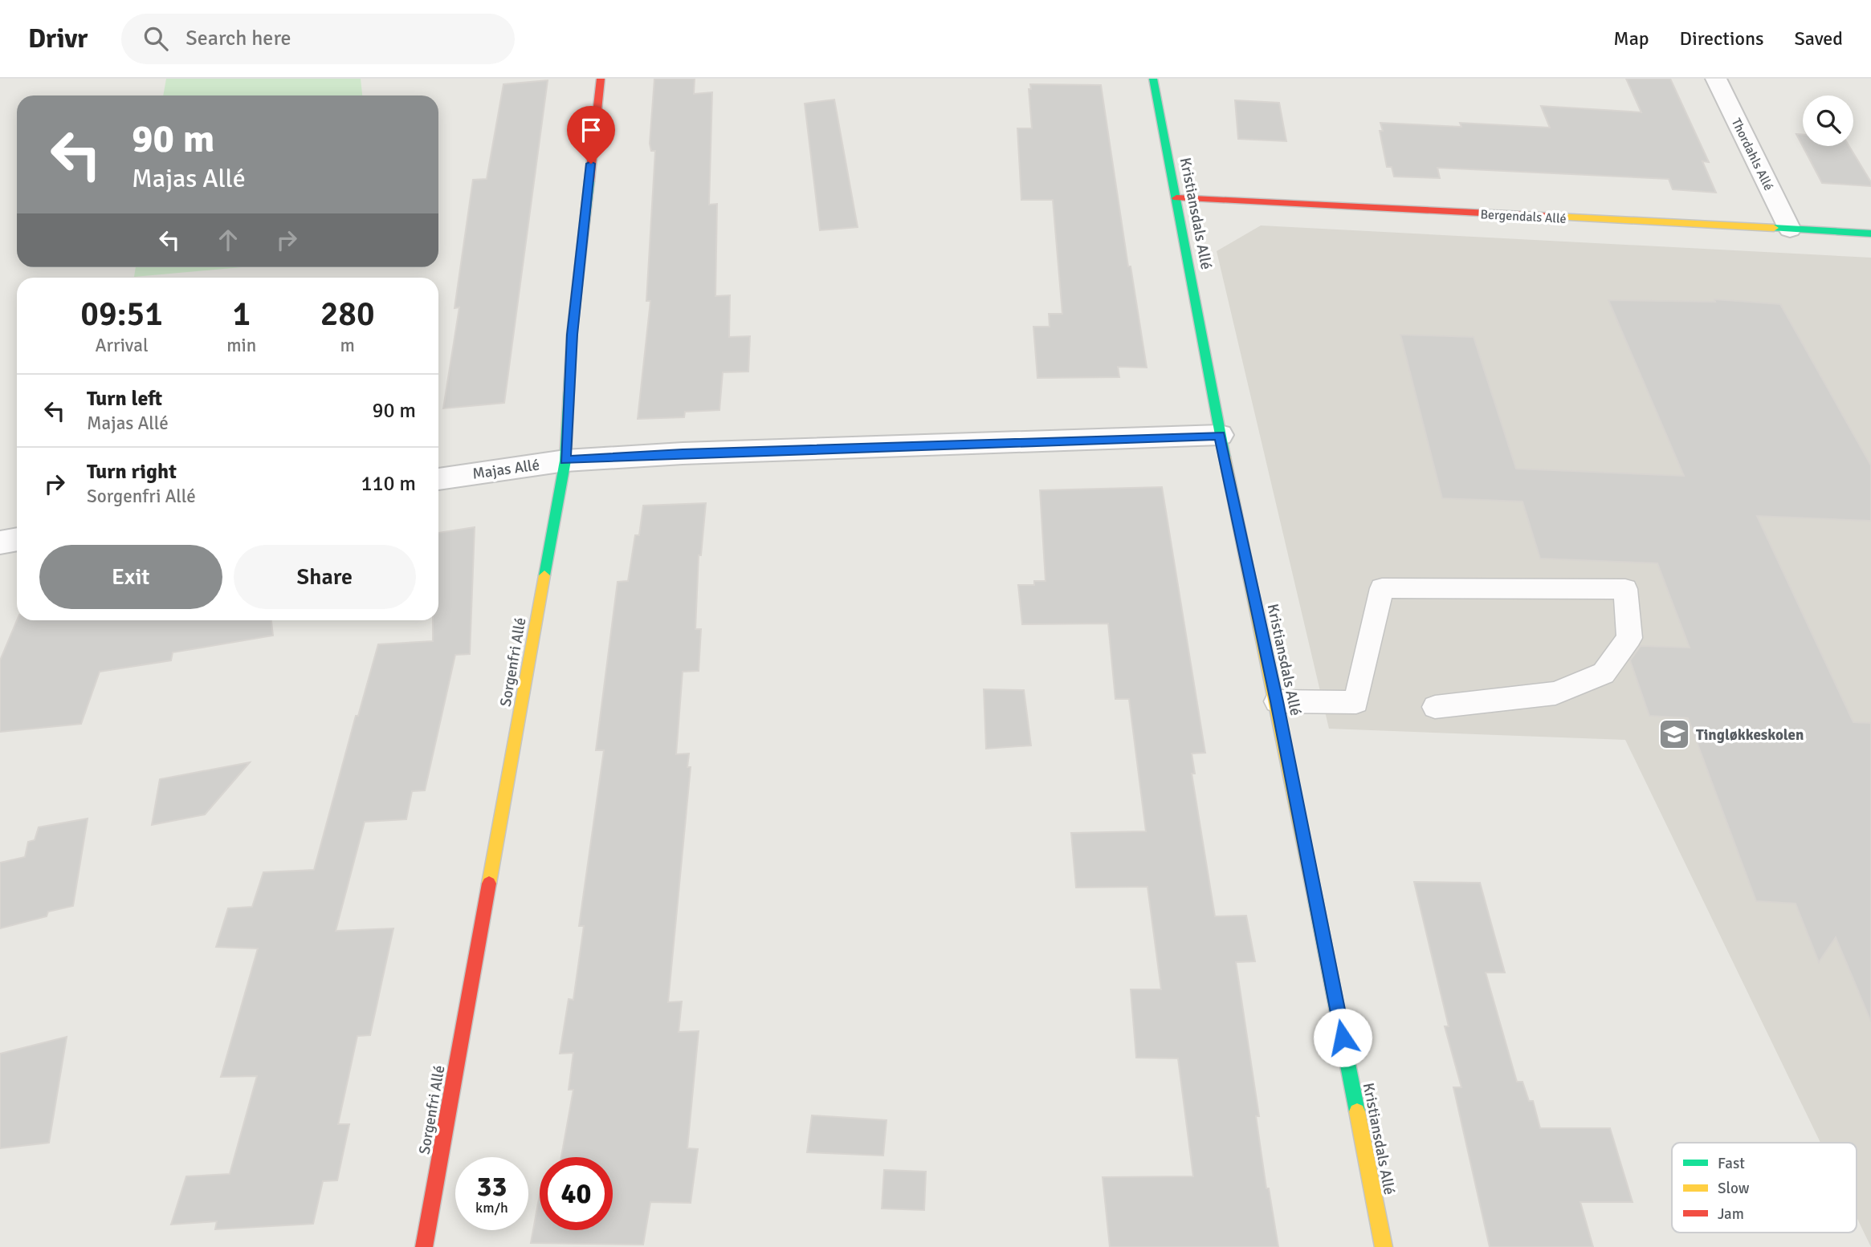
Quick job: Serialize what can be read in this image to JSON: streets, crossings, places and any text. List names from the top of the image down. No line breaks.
{"streets":{"street":["Thordahls Allé","Kristiansdals Allé","Bergendals Allé","Majas Allé","Sorgenfri Allé"]},"crossings":[["Thordahls Allé","Bergendals Allé"],["Kristiansdals Allé","Bergendals Allé"],["Kristiansdals Allé","Majas Allé"],["Majas Allé","Sorgenfri Allé"]],"places":{"school or university":["Tingløkkeskolen"]},"legend":["Fast","Slow","Jam"],"page":{"header":"Drivr","search":"Search here","nav":["Map","Directions","Saved"],"turn":["90 m","Majas Allé"],"eta":["09:51","Arrival","1","min","280","m"],"list":[{"name":"Turn left","note":"Majas Allé","value":"90 m"},{"name":"Turn right","note":"Sorgenfri Allé","value":"110 m"}],"buttons":["Exit","Share"],"speed":"33 km/h","limit":"40"}}
